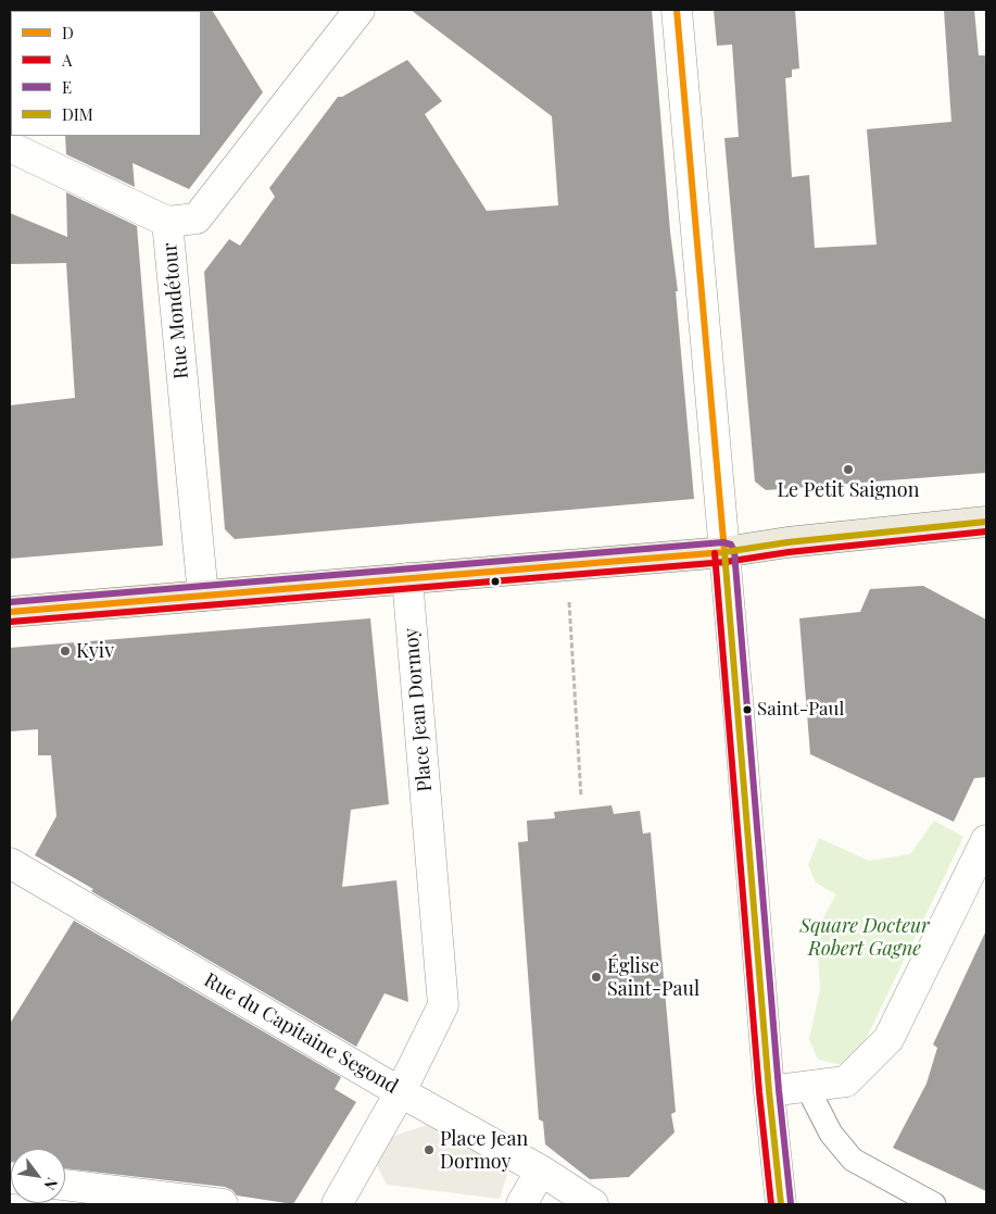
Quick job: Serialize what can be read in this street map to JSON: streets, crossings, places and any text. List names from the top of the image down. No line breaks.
{"streets":{"street":["Rue Mondétour","Place Jean Dormoy","Rue du Capitaine Segond"]},"crossings":[["Place Jean Dormoy","Rue du Capitaine Segond"]],"parks":["Square Docteur Robert Gagne"],"places":["Le Petit Saignon","Kyiv","Saint-Paul","Église Saint-Paul","Place Jean Dormoy"],"lines":["transit line D","transit line DIM","transit line A","transit line E"],"legend":["D","A","E","DIM"],"north":"bottom right"}
